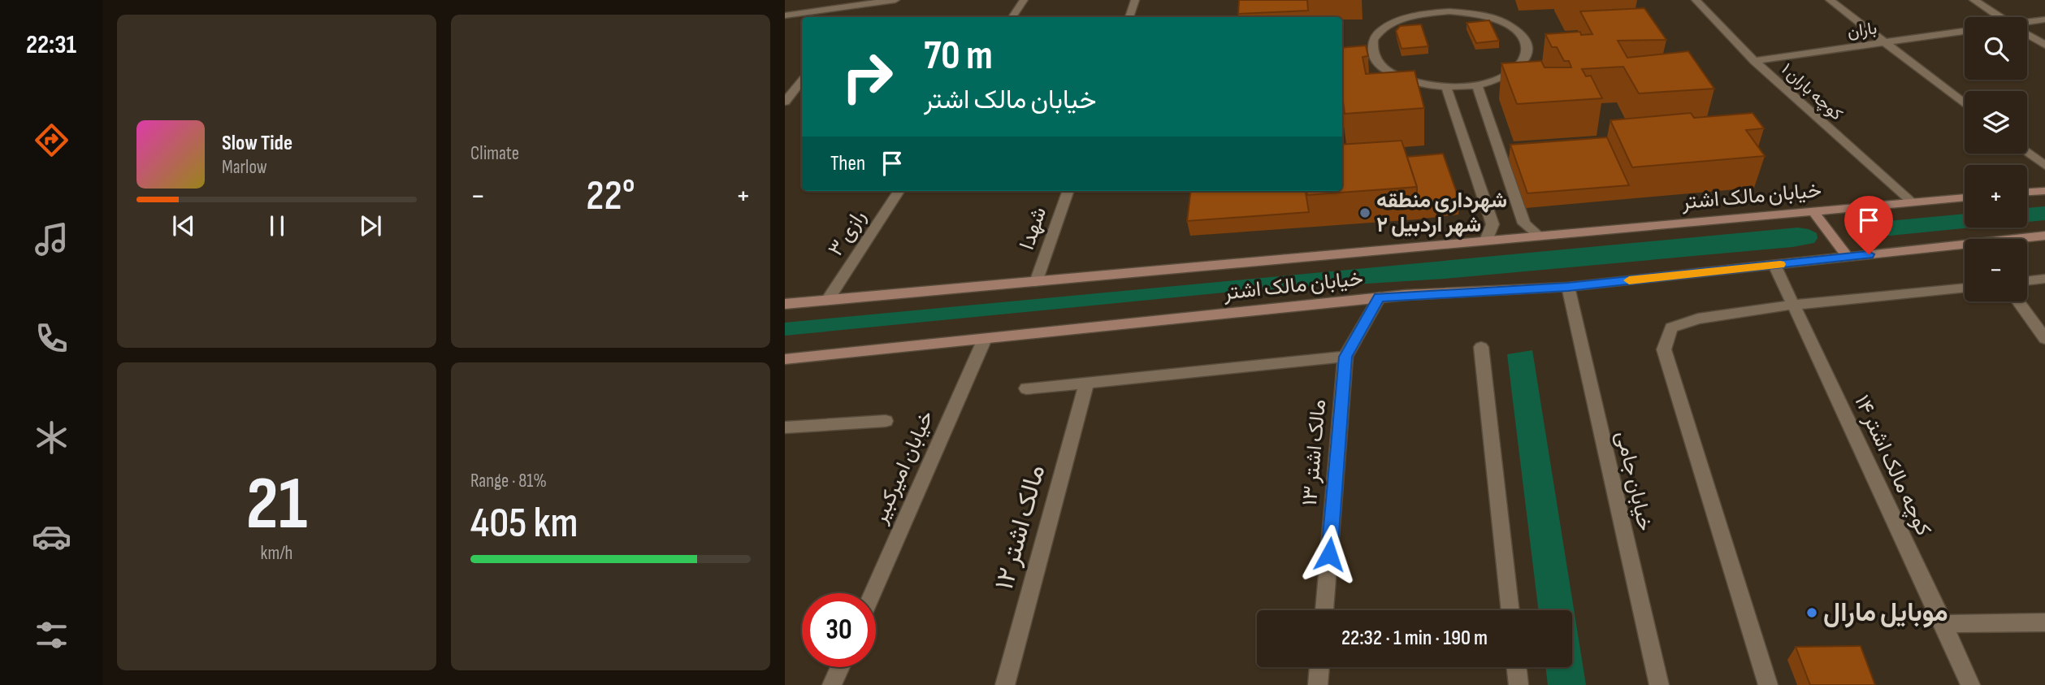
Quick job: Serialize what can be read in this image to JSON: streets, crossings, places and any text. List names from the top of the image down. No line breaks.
{"streets":{"main road":["خیابان مالک اشتر"],"street":["باران","کوچه باران ۱","شهدا","رازی ۳","مالک اشتر ۱۳","کوچه مالک اشتر ۱۴","خیابان امیرکبیر","خیابان جامی","مالک اشتر ۱۲"]},"crossings":[["باران","کوچه باران ۱"],["کوچه باران ۱","خیابان مالک اشتر"],["خیابان مالک اشتر","شهدا"],["خیابان مالک اشتر","رازی ۳"],["خیابان مالک اشتر","مالک اشتر ۱۳"],["خیابان مالک اشتر","کوچه مالک اشتر ۱۴"],["خیابان مالک اشتر","خیابان امیرکبیر"],["خیابان مالک اشتر","خیابان جامی"]],"places":["شهرداری منطقه ۲ شهر اردبیل","موبایل مارال"],"page":{"tabs":"22:31","tile":["Climate",["21","km/h"],["Range · 81%","405 km"]],"map_buttons":["+","−"],"turn":["70 m","خیابان مالک اشتر"],"song":["Slow Tide","Marlow"],"then":"Then","heat":["−","22°","+"],"limit":"30","trip":"22:32 · 1 min · 190 m"}}
